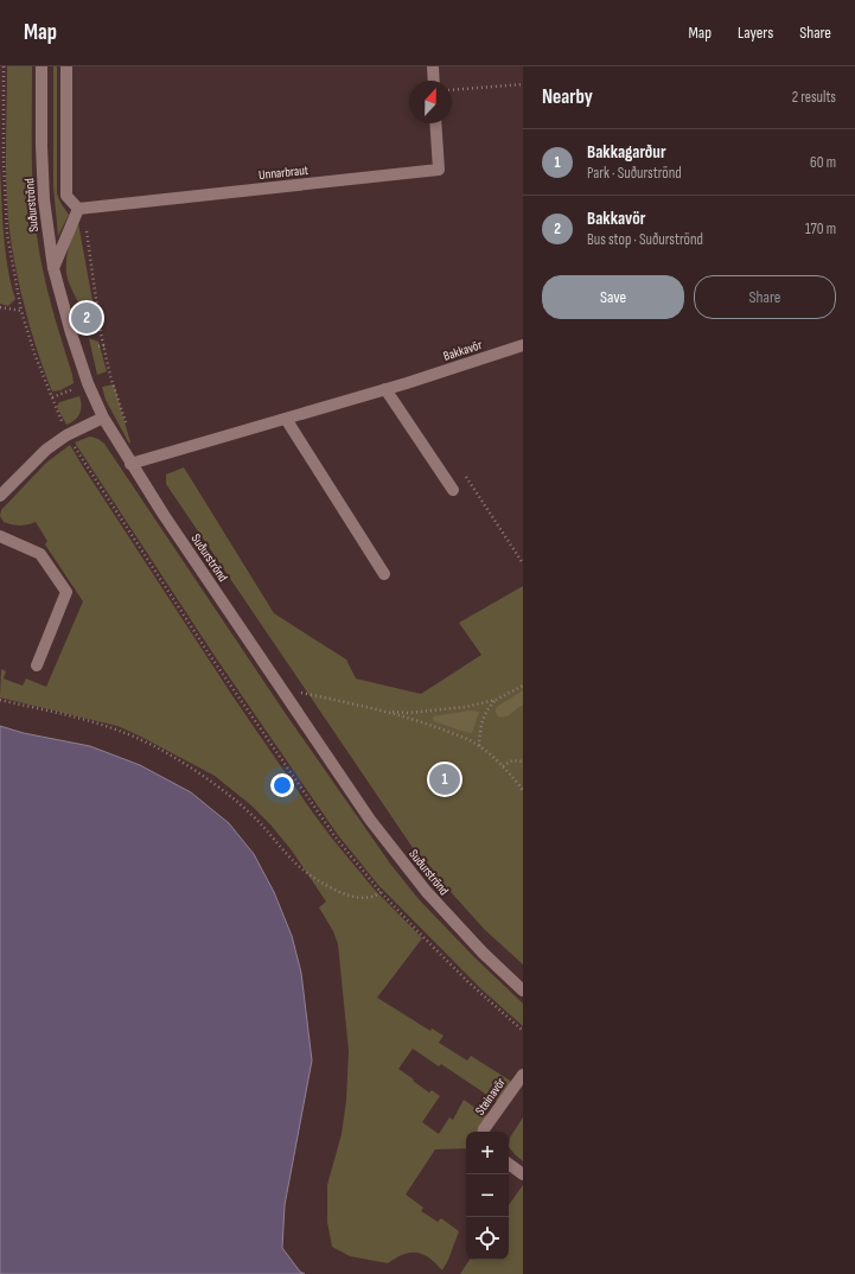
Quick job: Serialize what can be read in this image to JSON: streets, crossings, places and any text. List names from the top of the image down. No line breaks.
{"streets":{"street":["Unnarbraut","Suðurströnd","Bakkavör","Steinavör"]},"crossings":[["Suðurströnd","Bakkavör"]],"north":"top","page":{"header":"Map","nav":["Map","Layers","Share"],"heading":["Nearby","2 results"],"list":[{"mark":"1","name":"Bakkagarður","note":"Park · Suðurströnd","value":"60 m"},{"mark":"2","name":"Bakkavör","note":"Bus stop · Suðurströnd","value":"170 m"}],"buttons":["Save","Share"],"pins":["2","1"],"map_buttons":["+","−"]}}
